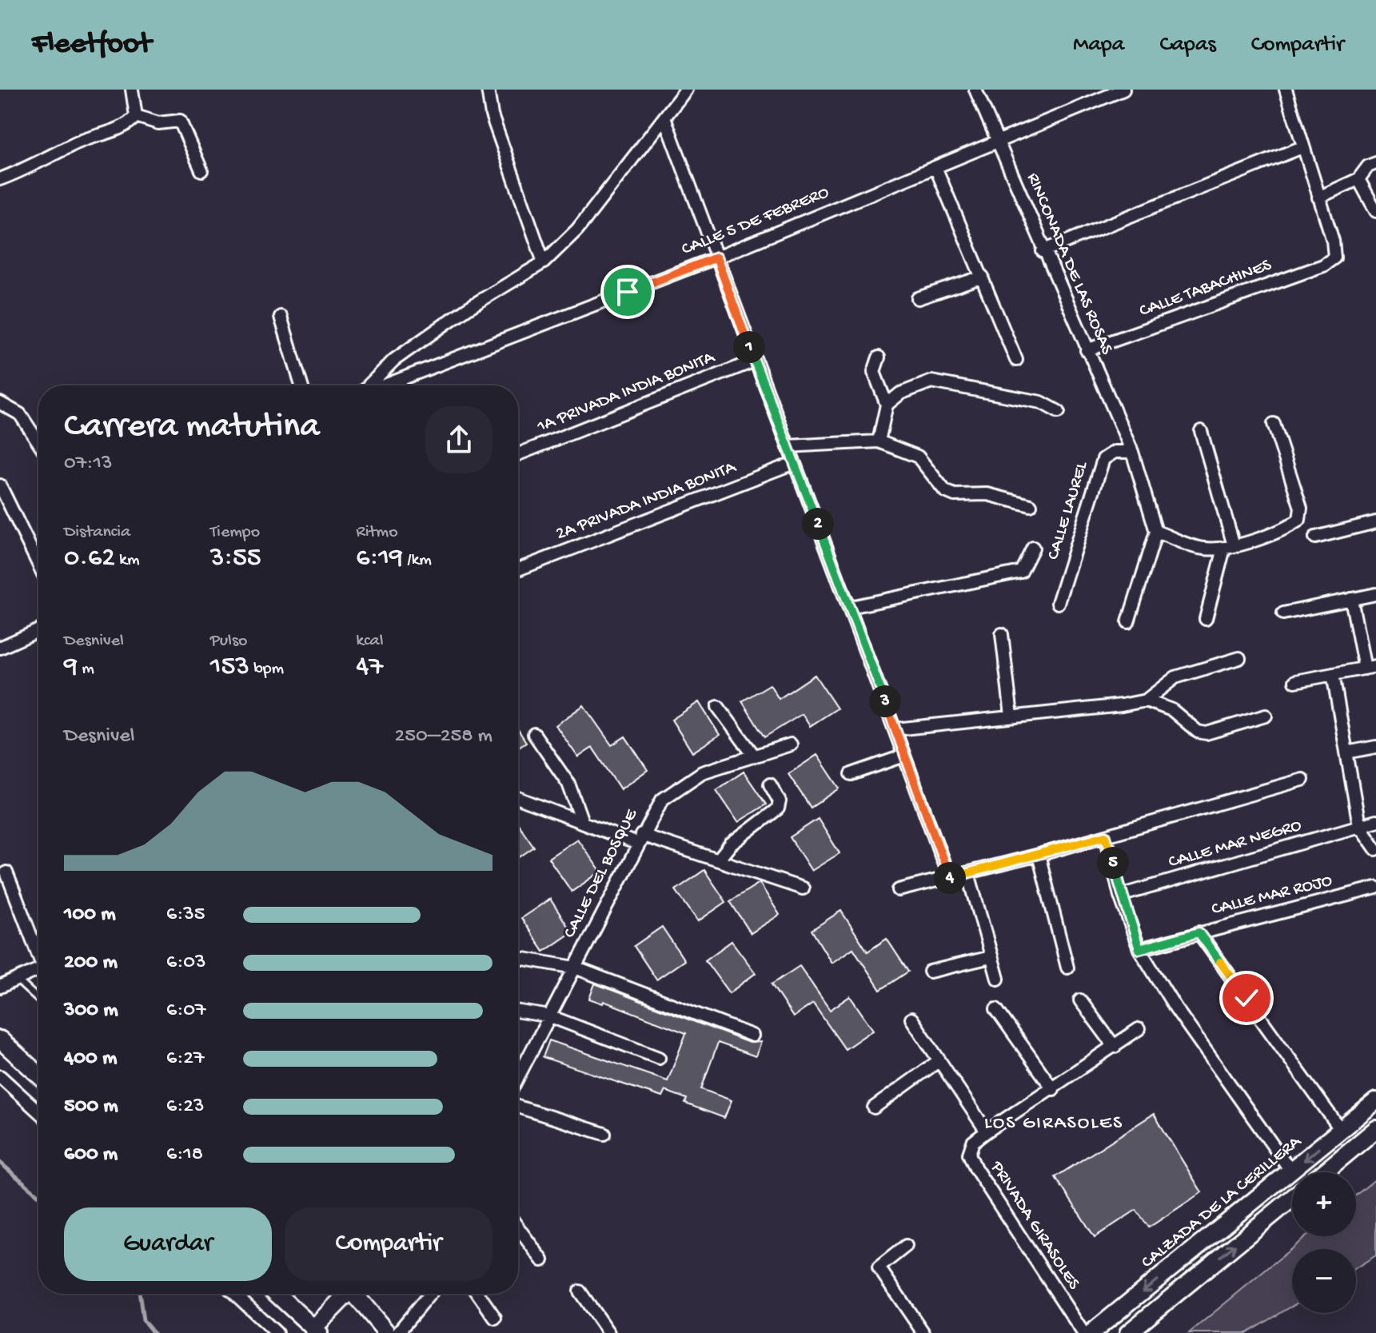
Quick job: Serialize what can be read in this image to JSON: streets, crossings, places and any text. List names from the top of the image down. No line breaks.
{"streets":{"street":["CALLE 5 DE FEBRERO","RINCONADA DE LAS ROSAS","CALLE TABACHINES","1A PRIVADA INDIA BONITA","2A PRIVADA INDIA BONITA","CALLE LAUREL","CALLE MAR NEGRO","CALLE DEL BOSQUE","CALLE MAR ROJO","CALZADA DE LA CERILLERA","PRIVADA GIRASOLES"]},"crossings":[["CALLE 5 DE FEBRERO","RINCONADA DE LAS ROSAS"],["RINCONADA DE LAS ROSAS","CALLE TABACHINES"],["RINCONADA DE LAS ROSAS","CALLE LAUREL"]],"districts":["LOS GIRASOLES"],"page":{"header":"Fleetfoot","nav":["Mapa","Capas","Compartir"],"pins":["1","2","3","5","4"],"heading":["Carrera matutina","07:13"],"stats":[["Distancia","0.62 km"],["Tiempo","3:55"],["Ritmo","6:19 /km"],["Desnivel","9 m"],["Pulso","153 bpm"],["kcal","47"]],"chart":["Desnivel","250–258 m"],"list":[{"name":"100 m","note":"6:35"},{"name":"200 m","note":"6:03"},{"name":"300 m","note":"6:07"},{"name":"400 m","note":"6:27"},{"name":"500 m","note":"6:23"},{"name":"600 m","note":"6:18"}],"map_buttons":["+","−"],"buttons":["Guardar","Compartir"]}}
